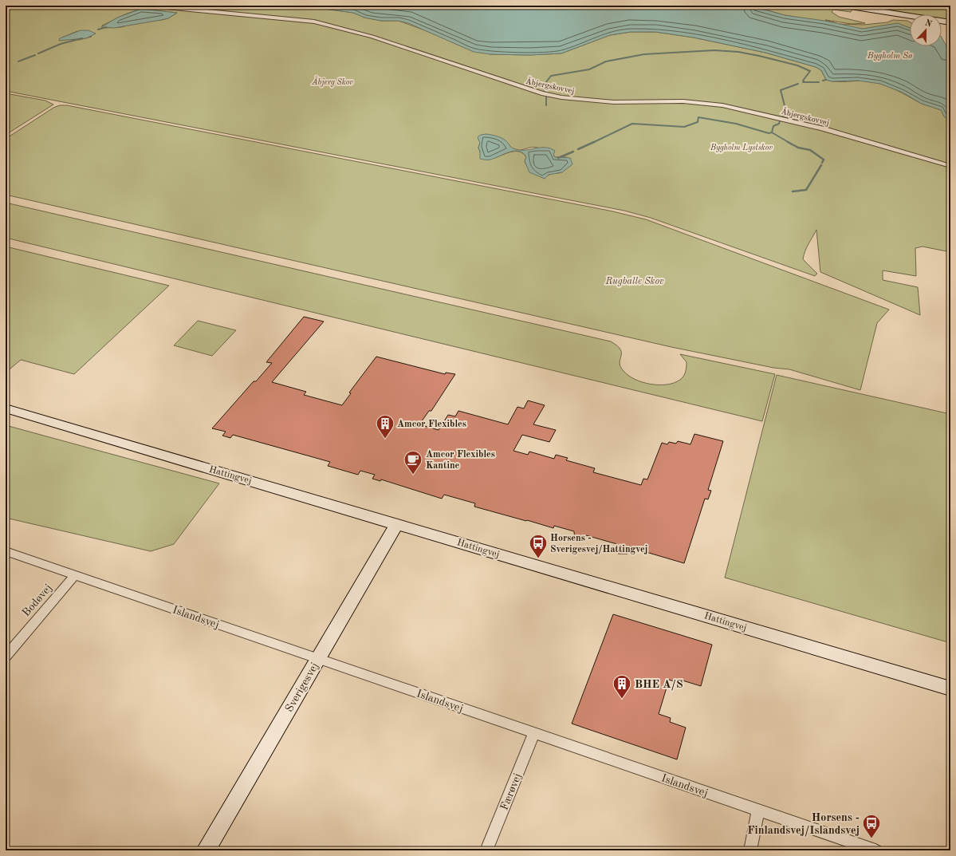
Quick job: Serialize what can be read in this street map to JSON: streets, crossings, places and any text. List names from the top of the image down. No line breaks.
{"streets":{"street":["Åbjergskovvej","Hattingvej","Bodøvej","Islandsvej","Sverigesvej","Færøvej"]},"crossings":[["Hattingvej","Sverigesvej"],["Bodøvej","Islandsvej"],["Islandsvej","Sverigesvej"],["Islandsvej","Færøvej"]],"water":["Bygholm Sø"],"parks":["Åbjerg Skov","Bygholm Lystskov","Rugballe Skov"],"places":{"building":["Amcor Flexibles","BHE A/S"],"cafe":["Amcor Flexibles Kantine"],"bus stop":["Horsens - Sverigesvej/Hattingvej","Horsens - Finlandsvej/Islandsvej"]},"north":"top"}
